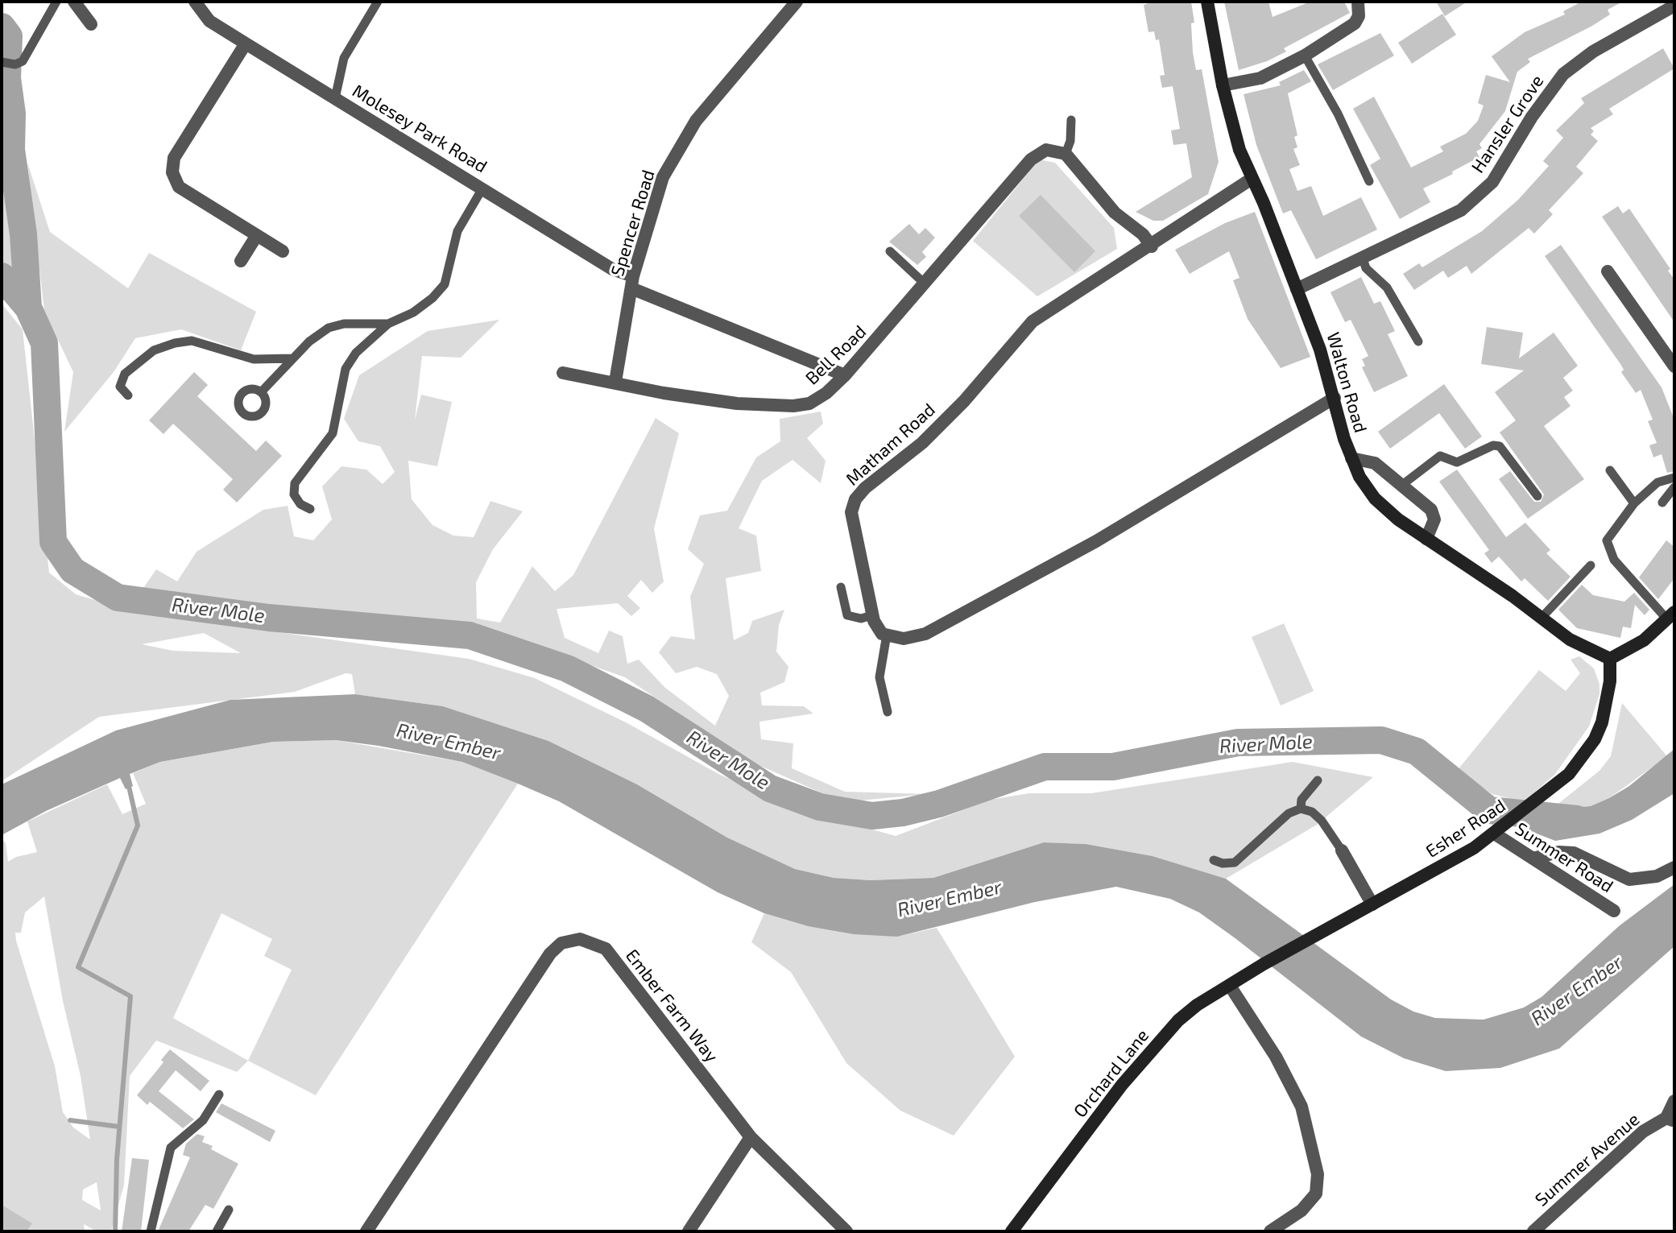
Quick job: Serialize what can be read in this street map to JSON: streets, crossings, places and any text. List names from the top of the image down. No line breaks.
{"streets":{"main road":["Walton Road","Esher Road","Orchard Lane"],"street":["Hansler Grove","Molesey Park Road","Spencer Road","Bell Road","Matham Road","Summer Road","Ember Farm Way","Summer Avenue"]},"crossings":[["Hansler Grove","Walton Road"],["Molesey Park Road","Spencer Road"],["Molesey Park Road","Bell Road"],["Spencer Road","Bell Road"],["Walton Road","Matham Road"],["Walton Road","Esher Road"],["Esher Road","Summer Road"],["Esher Road","Orchard Lane"]],"water":["River Mole","River Ember"]}
